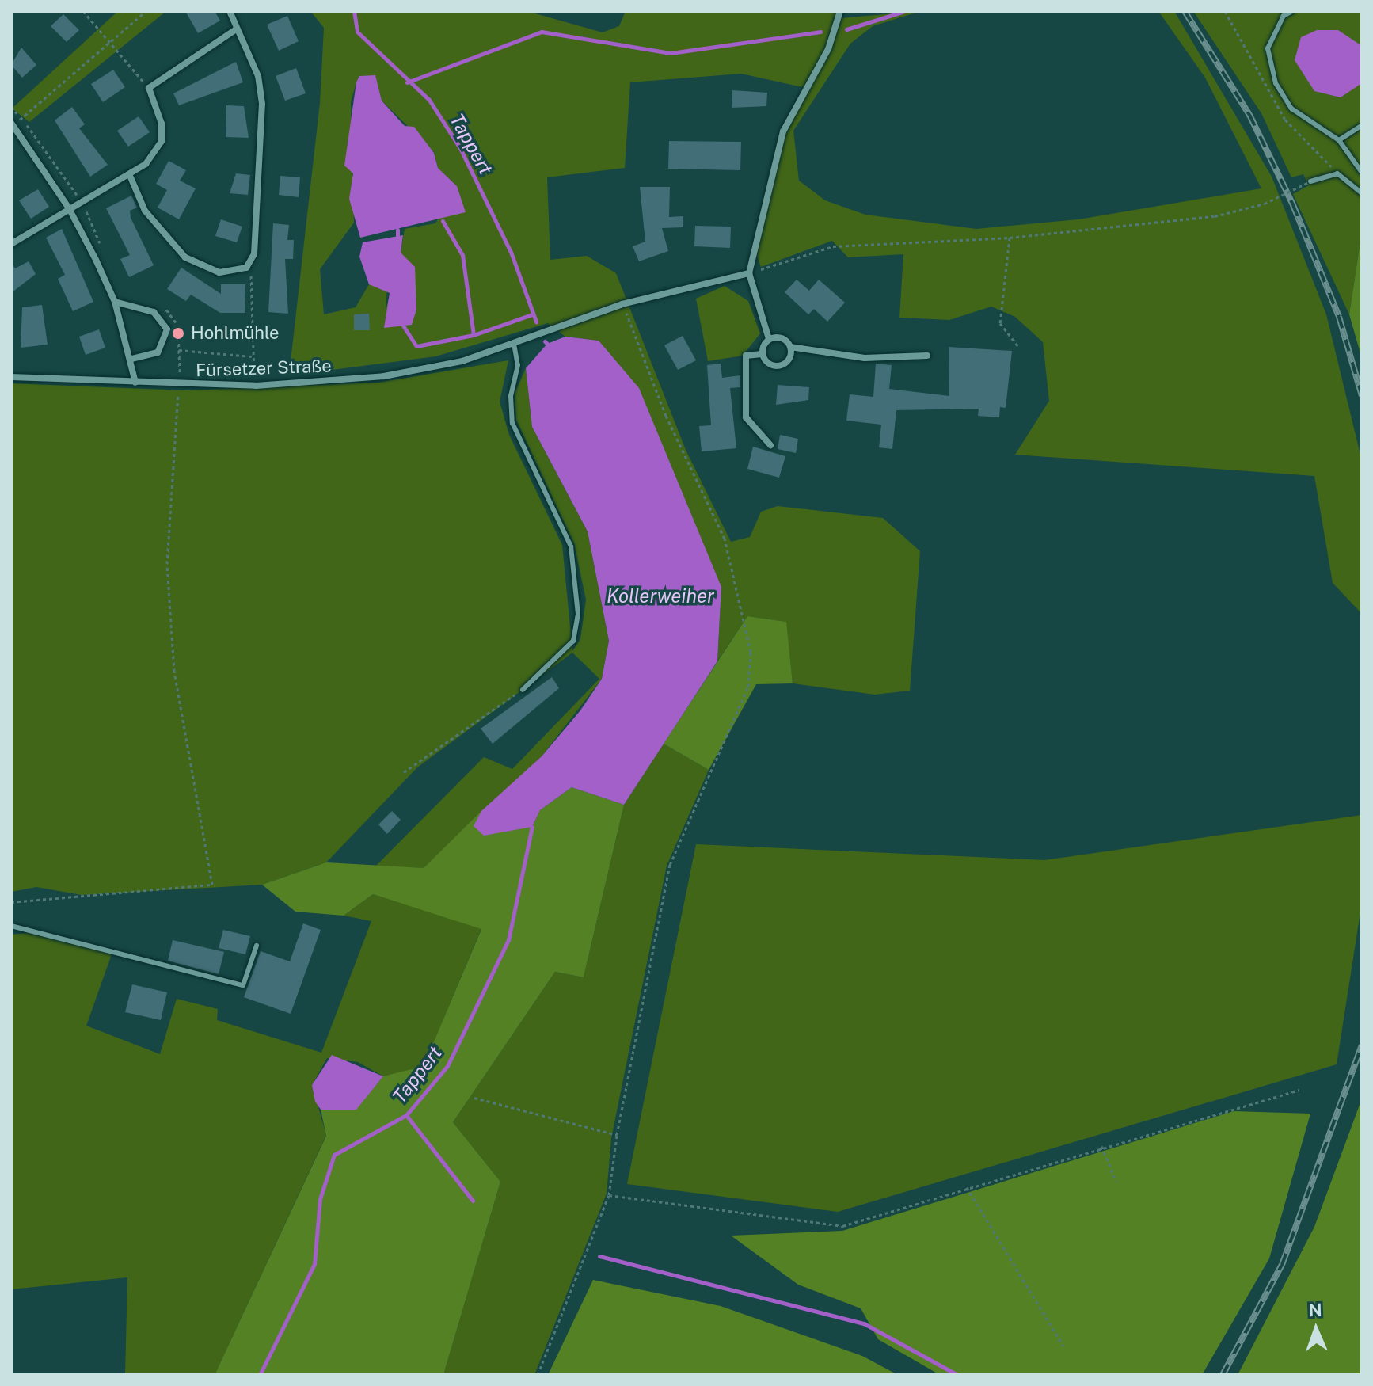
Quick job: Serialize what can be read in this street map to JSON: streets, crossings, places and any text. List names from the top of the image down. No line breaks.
{"streets":{"street":["Fürsetzer Straße"]},"water":["Tappert","Kollerweiher"],"places":["Hohlmühle"],"north":"top"}
